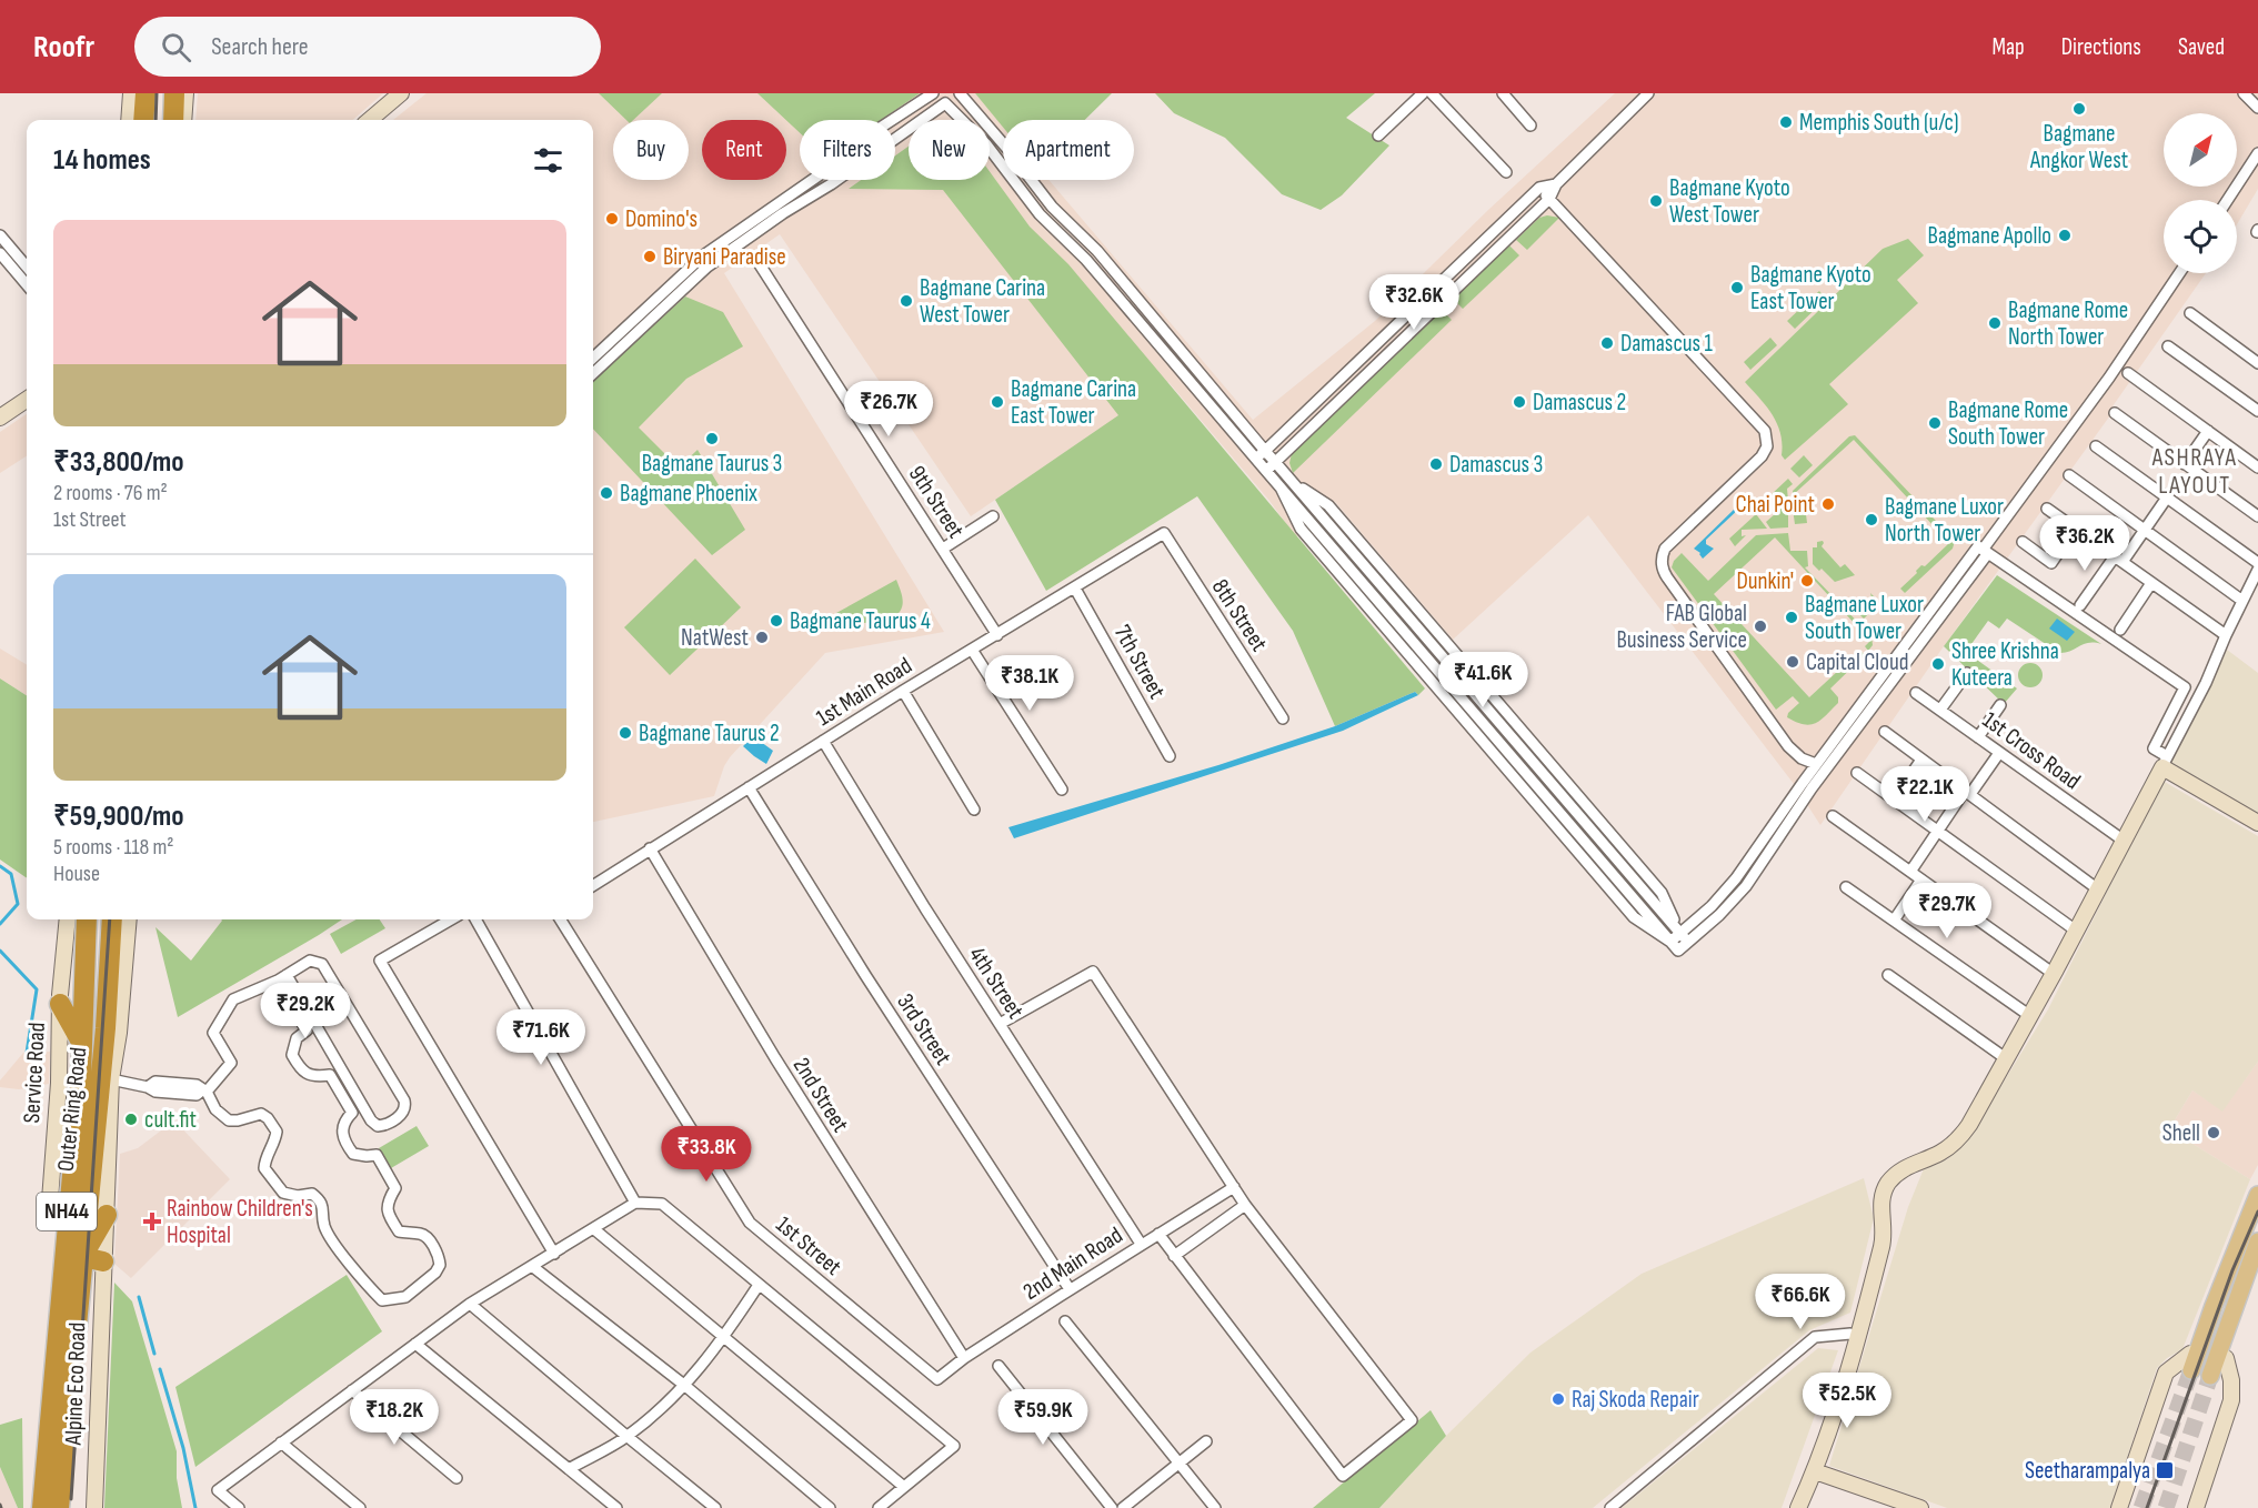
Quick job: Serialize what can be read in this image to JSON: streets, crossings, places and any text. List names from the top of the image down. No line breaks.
{"streets":{"highway":["Outer Ring Road","NH44"],"street":["9th Street","8th Street","7th Street","1st Main Road","1st Cross Road","4th Street","3rd Street","Service Road","2nd Street","1st Street","2nd Main Road","Alpine Eco Road"]},"crossings":[["9th Street","1st Main Road"],["8th Street","1st Main Road"],["7th Street","1st Main Road"],["1st Main Road","4th Street"],["1st Main Road","3rd Street"],["1st Main Road","2nd Street"],["4th Street","2nd Main Road"],["3rd Street","2nd Main Road"],["Service Road","Outer Ring Road"],["2nd Street","2nd Main Road"],["1st Street","2nd Main Road"]],"districts":["ASHRAYA LAYOUT"],"places":{"other":["Bagmane Angkor West","Memphis South (u/c)","Bagmane Kyoto West Tower","Domino's","Bagmane Apollo","Biryani Paradise","Bagmane Kyoto East Tower","Bagmane Carina West Tower","Bagmane Rome North Tower","Damascus 1","Bagmane Carina East Tower","Damascus 2","Bagmane Rome South Tower","Bagmane Taurus 3","Damascus 3","Bagmane Phoenix","Chai Point","Bagmane Luxor North Tower","Dunkin'","Bagmane Luxor South Tower","Bagmane Taurus 4","FAB Global Business Service","NatWest","Capital Cloud","Shree Krishna Kuteera","Bagmane Taurus 2","cult.fit","Shell","Raj Skoda Repair"],"health":["Rainbow Children's Hospital"],"transit":["Seetharampalya"]},"north":"top right","page":{"header":"Roofr","search":"Search here","nav":["Map","Directions","Saved"],"chip":["Buy","Rent","Filters","New","Apartment"],"heading":"14 homes","list":[{"name":"₹33,800/mo","note":"2 rooms · 76 m² · 1st Street"},{"name":"₹59,900/mo","note":"5 rooms · 118 m² · House"}],"price":["₹32.6K","₹26.7K","₹36.2K","₹41.6K","₹38.1K","₹22.1K","₹29.7K","₹29.2K","₹71.6K","₹33.8K","₹66.6K","₹52.5K","₹18.2K","₹59.9K"]}}
